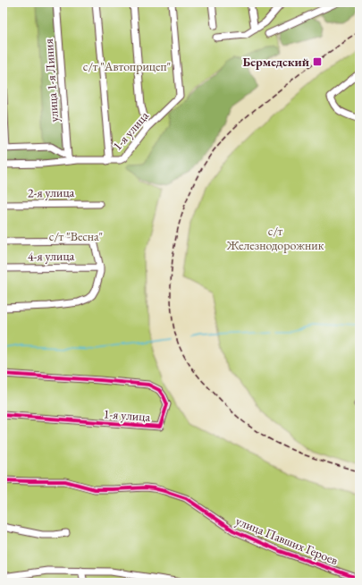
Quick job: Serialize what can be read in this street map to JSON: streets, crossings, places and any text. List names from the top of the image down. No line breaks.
{"streets":{"street":["улица 1-я Линия","1-я улица","2-я улица","4-я улица","улица Павших Героев"]},"crossings":[["улица 1-я Линия","1-я улица"]],"parks":["с/т \"Автоприцеп\"","с/т Железнодорожник","с/т \"Весна\""],"places":{"transit":["Бермедский"]}}
